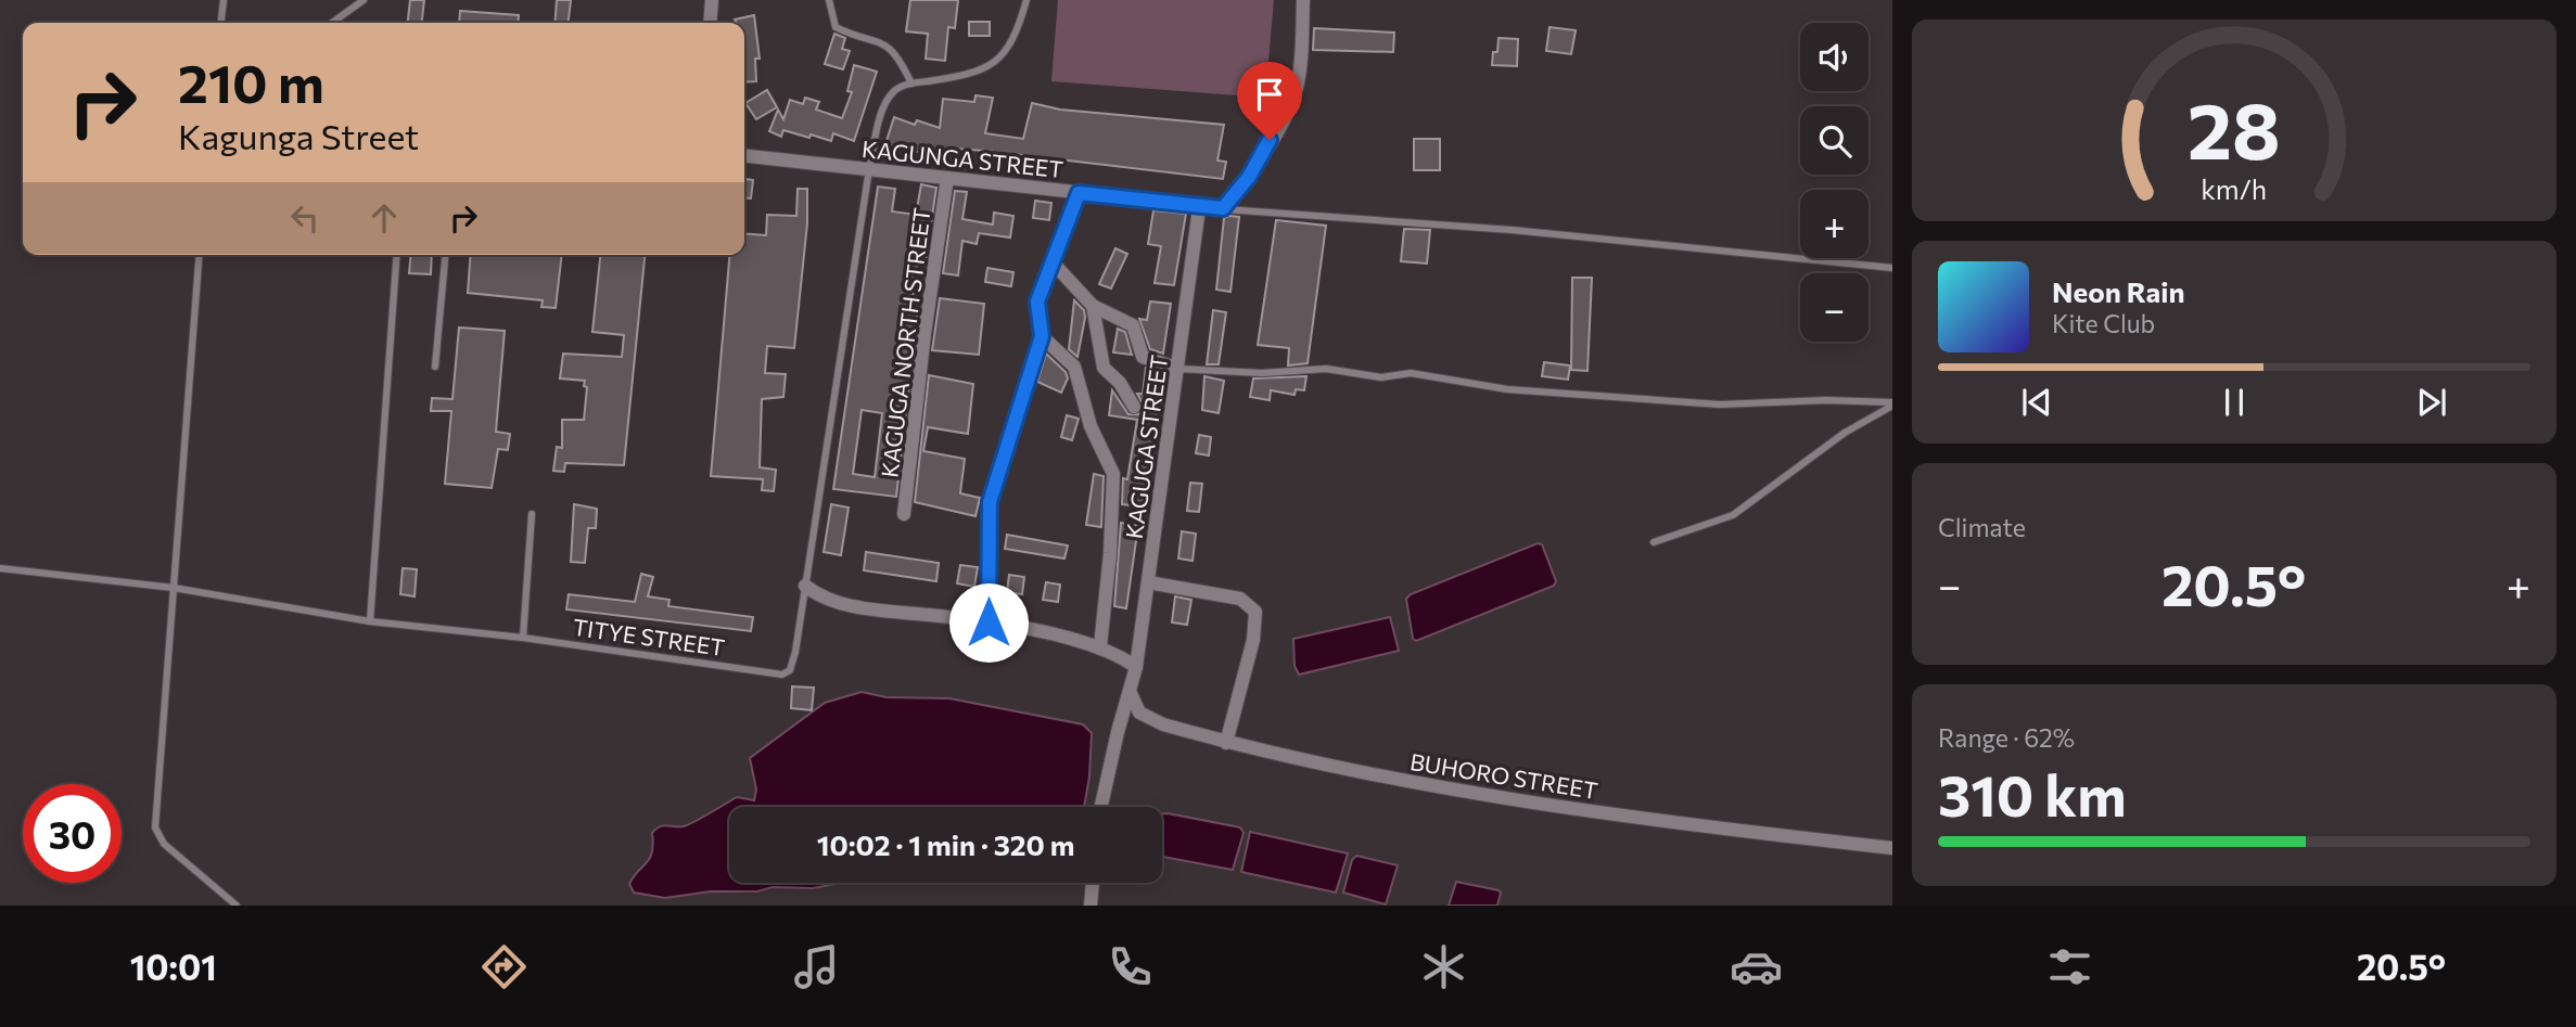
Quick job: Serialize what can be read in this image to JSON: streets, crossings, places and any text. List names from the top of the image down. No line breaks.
{"streets":{"street":["KAGUNGA STREET","KAGUGA NORTH STREET","KAGUGA STREET","BUHORO STREET"],"lane":["TITYE STREET"]},"crossings":[["KAGUNGA STREET","KAGUGA NORTH STREET"],["KAGUNGA STREET","KAGUGA STREET"],["KAGUNGA STREET","TITYE STREET"],["KAGUGA STREET","BUHORO STREET"]],"page":{"map_buttons":["+","−"],"turn":["210 m","Kagunga Street"],"song":["Neon Rain","Kite Club"],"tile":["Climate",["Range · 62%","310 km"]],"heat":["−","20.5°","+"],"limit":"30","trip":"10:02 · 1 min · 320 m","tabs":["10:01","20.5°"],"gauge":["28","km/h"]}}
